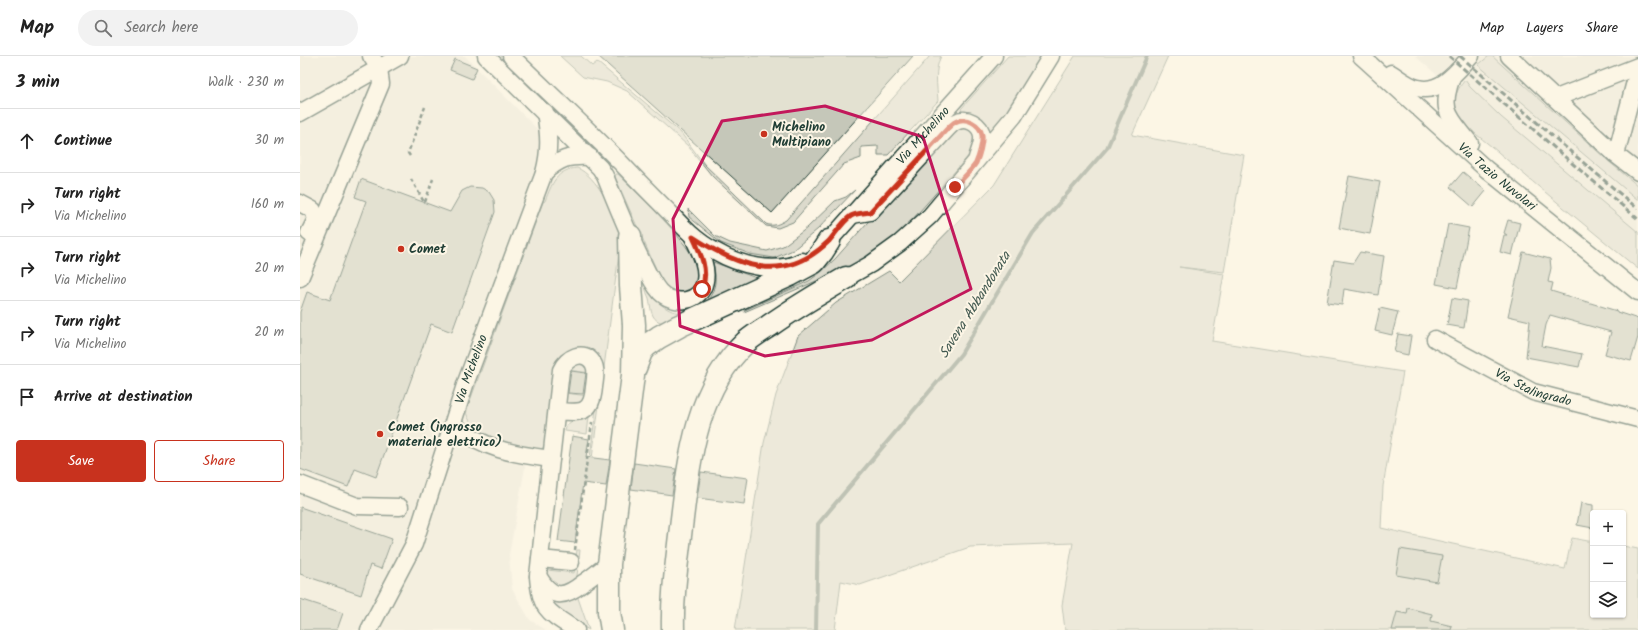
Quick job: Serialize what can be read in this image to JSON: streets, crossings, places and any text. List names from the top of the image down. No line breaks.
{"streets":{"street":["Via Michelino","Via Tazio Nuvolari","Via Stalingrado"]},"water":["Savena Abbandonata"],"places":["Michelino Multipiano","Comet","Comet (ingrosso materiale elettrico)"],"page":{"header":"Map","search":"Search here","nav":["Map","Layers","Share"],"heading":["3 min","Walk · 230 m"],"list":[["Continue","30 m"],["Turn right","Via Michelino","160 m"],["Turn right","Via Michelino","20 m"],["Turn right","Via Michelino","20 m"],"Arrive at destination"],"buttons":["Save","Share"],"map_buttons":["+","−"]}}
